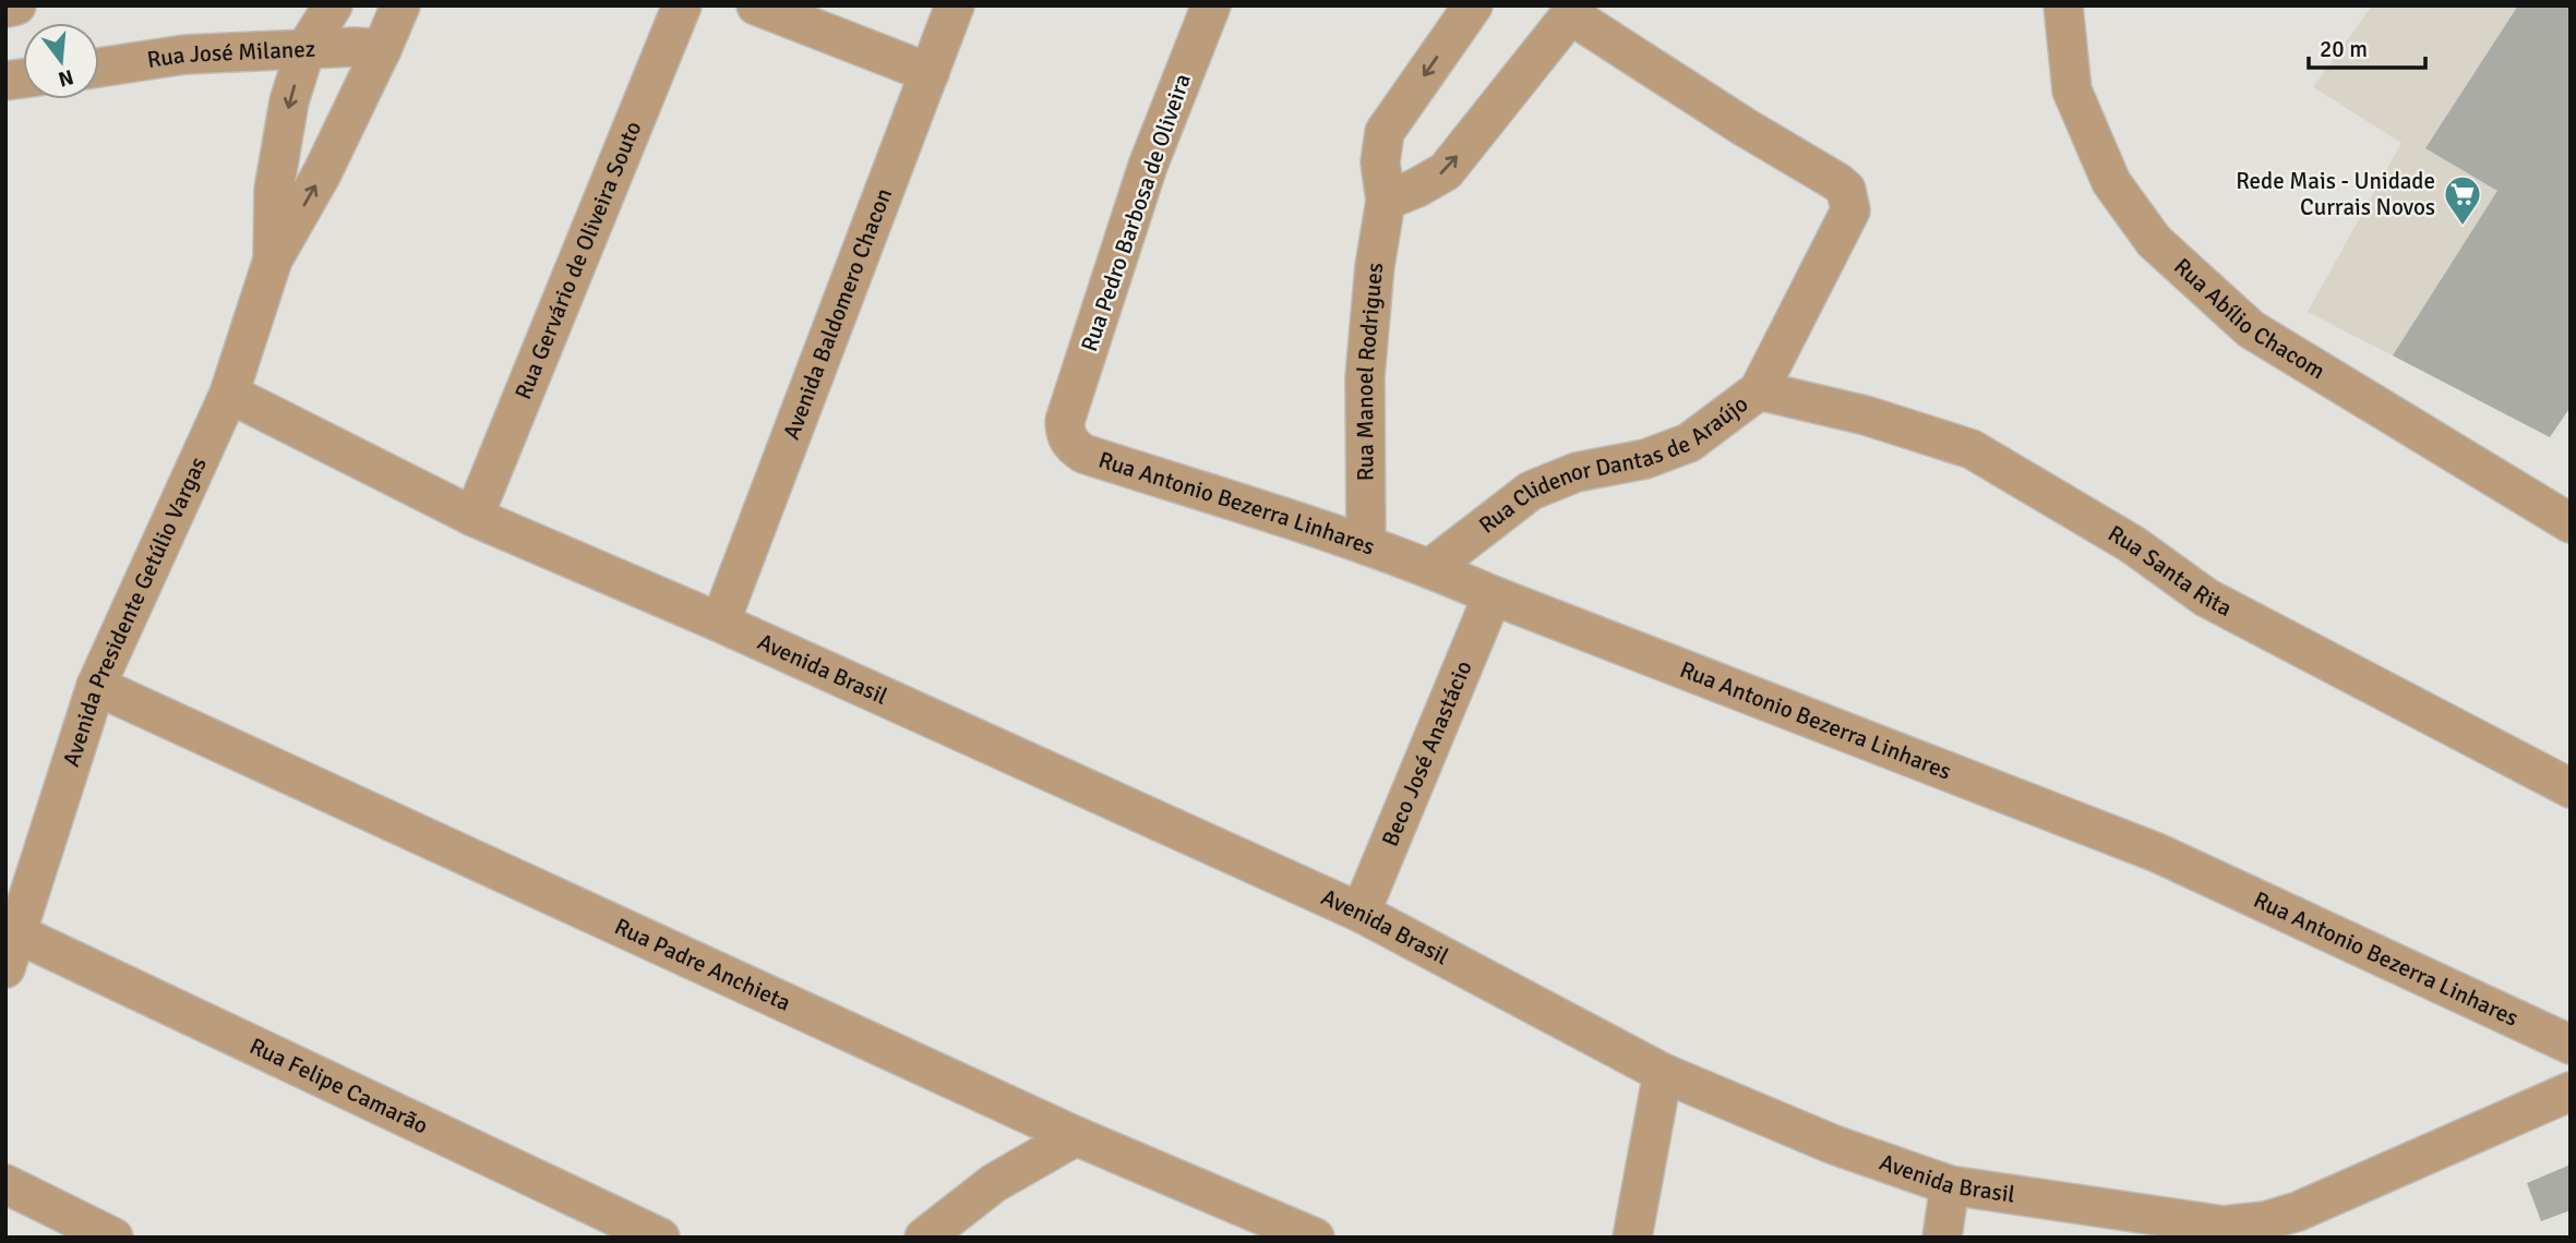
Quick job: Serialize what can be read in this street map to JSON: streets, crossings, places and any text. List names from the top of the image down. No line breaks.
{"streets":{"street":["Rua José Milanez","Rua Pedro Barbosa de Oliveira","Rua Gervário de Oliveira Souto","Avenida Baldomero Chacon","Rua Abílio Chacom","Rua Manoel Rodrigues","Rua Clidenor Dantas de Araújo","Rua Antonio Bezerra Linhares","Rua Santa Rita","Avenida Presidente Getúlio Vargas","Avenida Brasil","Beco José Anastácio","Rua Padre Anchieta","Rua Felipe Camarão"]},"crossings":[["Rua José Milanez","Avenida Presidente Getúlio Vargas"],["Rua Pedro Barbosa de Oliveira","Rua Antonio Bezerra Linhares"],["Rua Gervário de Oliveira Souto","Avenida Brasil"],["Avenida Baldomero Chacon","Avenida Brasil"],["Rua Manoel Rodrigues","Rua Antonio Bezerra Linhares"],["Rua Clidenor Dantas de Araújo","Rua Antonio Bezerra Linhares"],["Rua Clidenor Dantas de Araújo","Rua Santa Rita"],["Rua Antonio Bezerra Linhares","Beco José Anastácio"],["Avenida Presidente Getúlio Vargas","Avenida Brasil"],["Avenida Presidente Getúlio Vargas","Rua Padre Anchieta"],["Avenida Presidente Getúlio Vargas","Rua Felipe Camarão"],["Avenida Brasil","Beco José Anastácio"]],"places":{"supermarket":["Rede Mais - Unidade Currais Novos"]},"scale_bar":"20 m","north":"bottom"}
